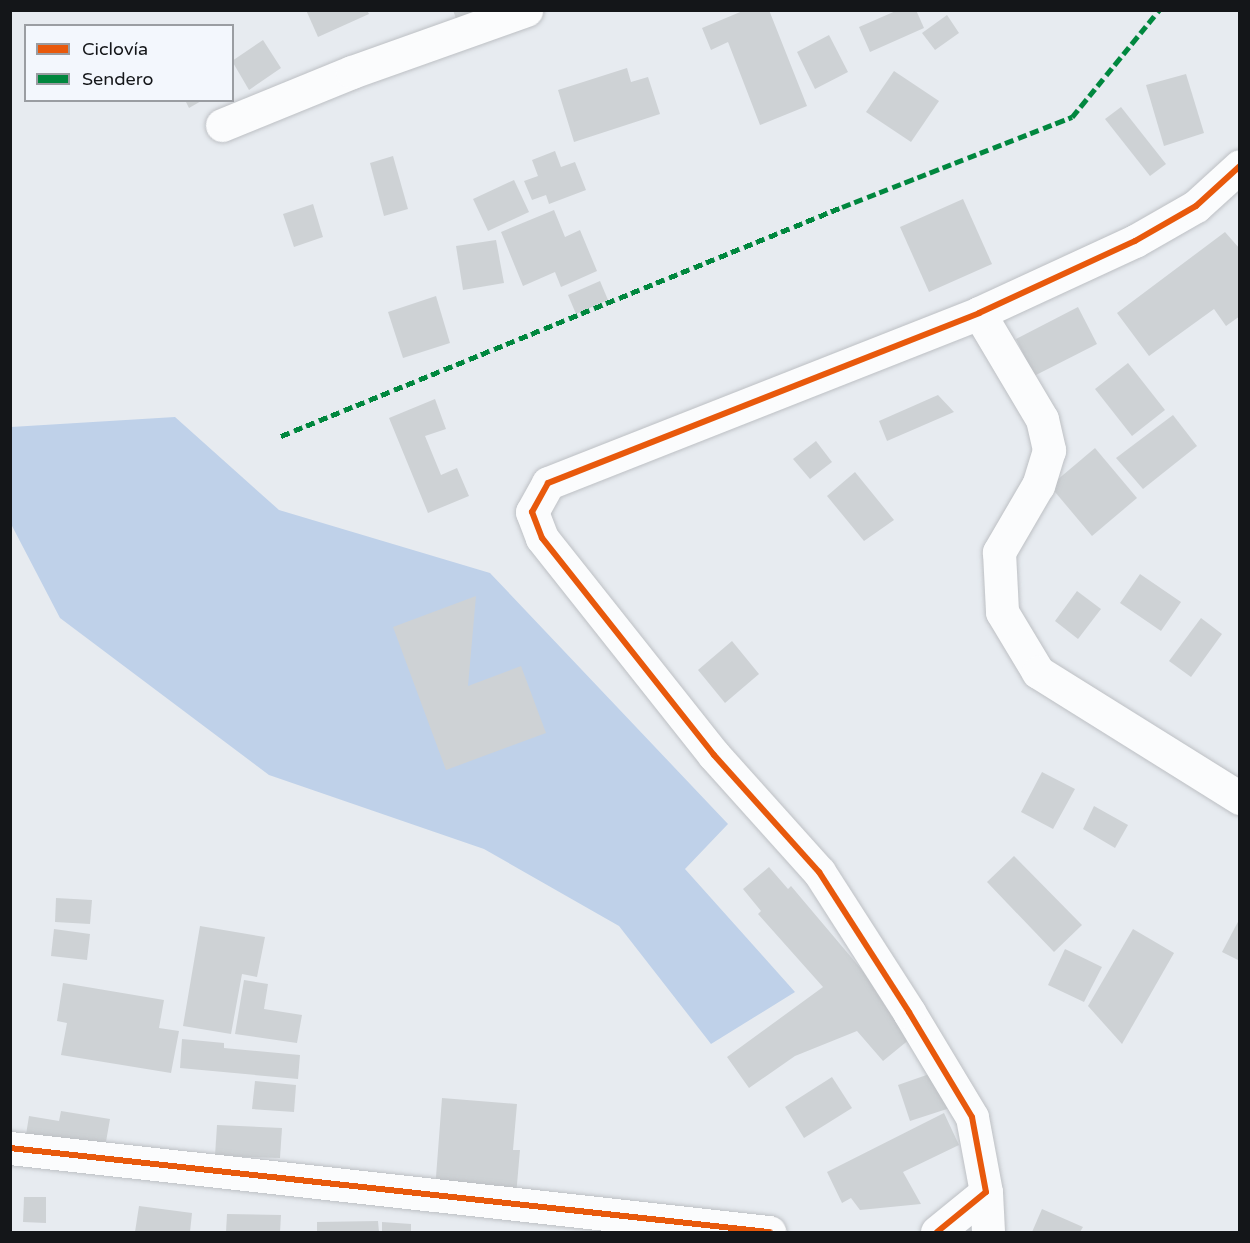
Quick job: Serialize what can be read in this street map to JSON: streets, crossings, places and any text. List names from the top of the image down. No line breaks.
{"legend":["Ciclovía","Sendero"]}
